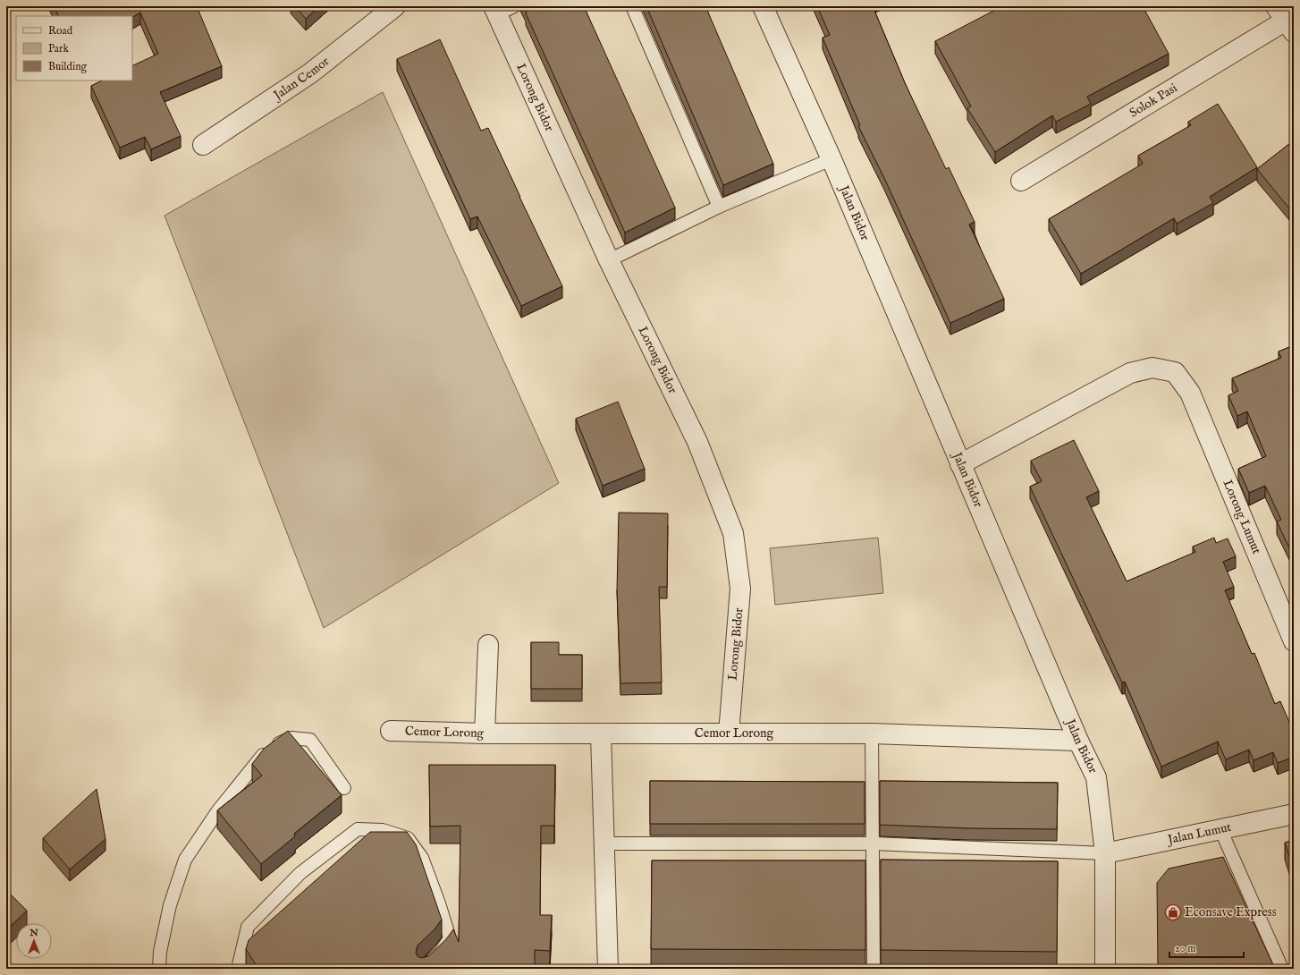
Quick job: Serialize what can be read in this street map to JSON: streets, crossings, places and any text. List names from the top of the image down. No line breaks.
{"streets":{"street":["Jalan Cemor","Lorong Bidor","Solok Pasi","Jalan Bidor","Lorong Lumut","Cemor Lorong","Jalan Lumut"]},"crossings":[["Lorong Bidor","Cemor Lorong"],["Jalan Bidor","Lorong Lumut"],["Jalan Bidor","Cemor Lorong"],["Jalan Bidor","Jalan Lumut"]],"places":{"shop":["Econsave Express"]},"legend":["Road","Park","Building"],"scale_bar":"20 m","north":"top"}
